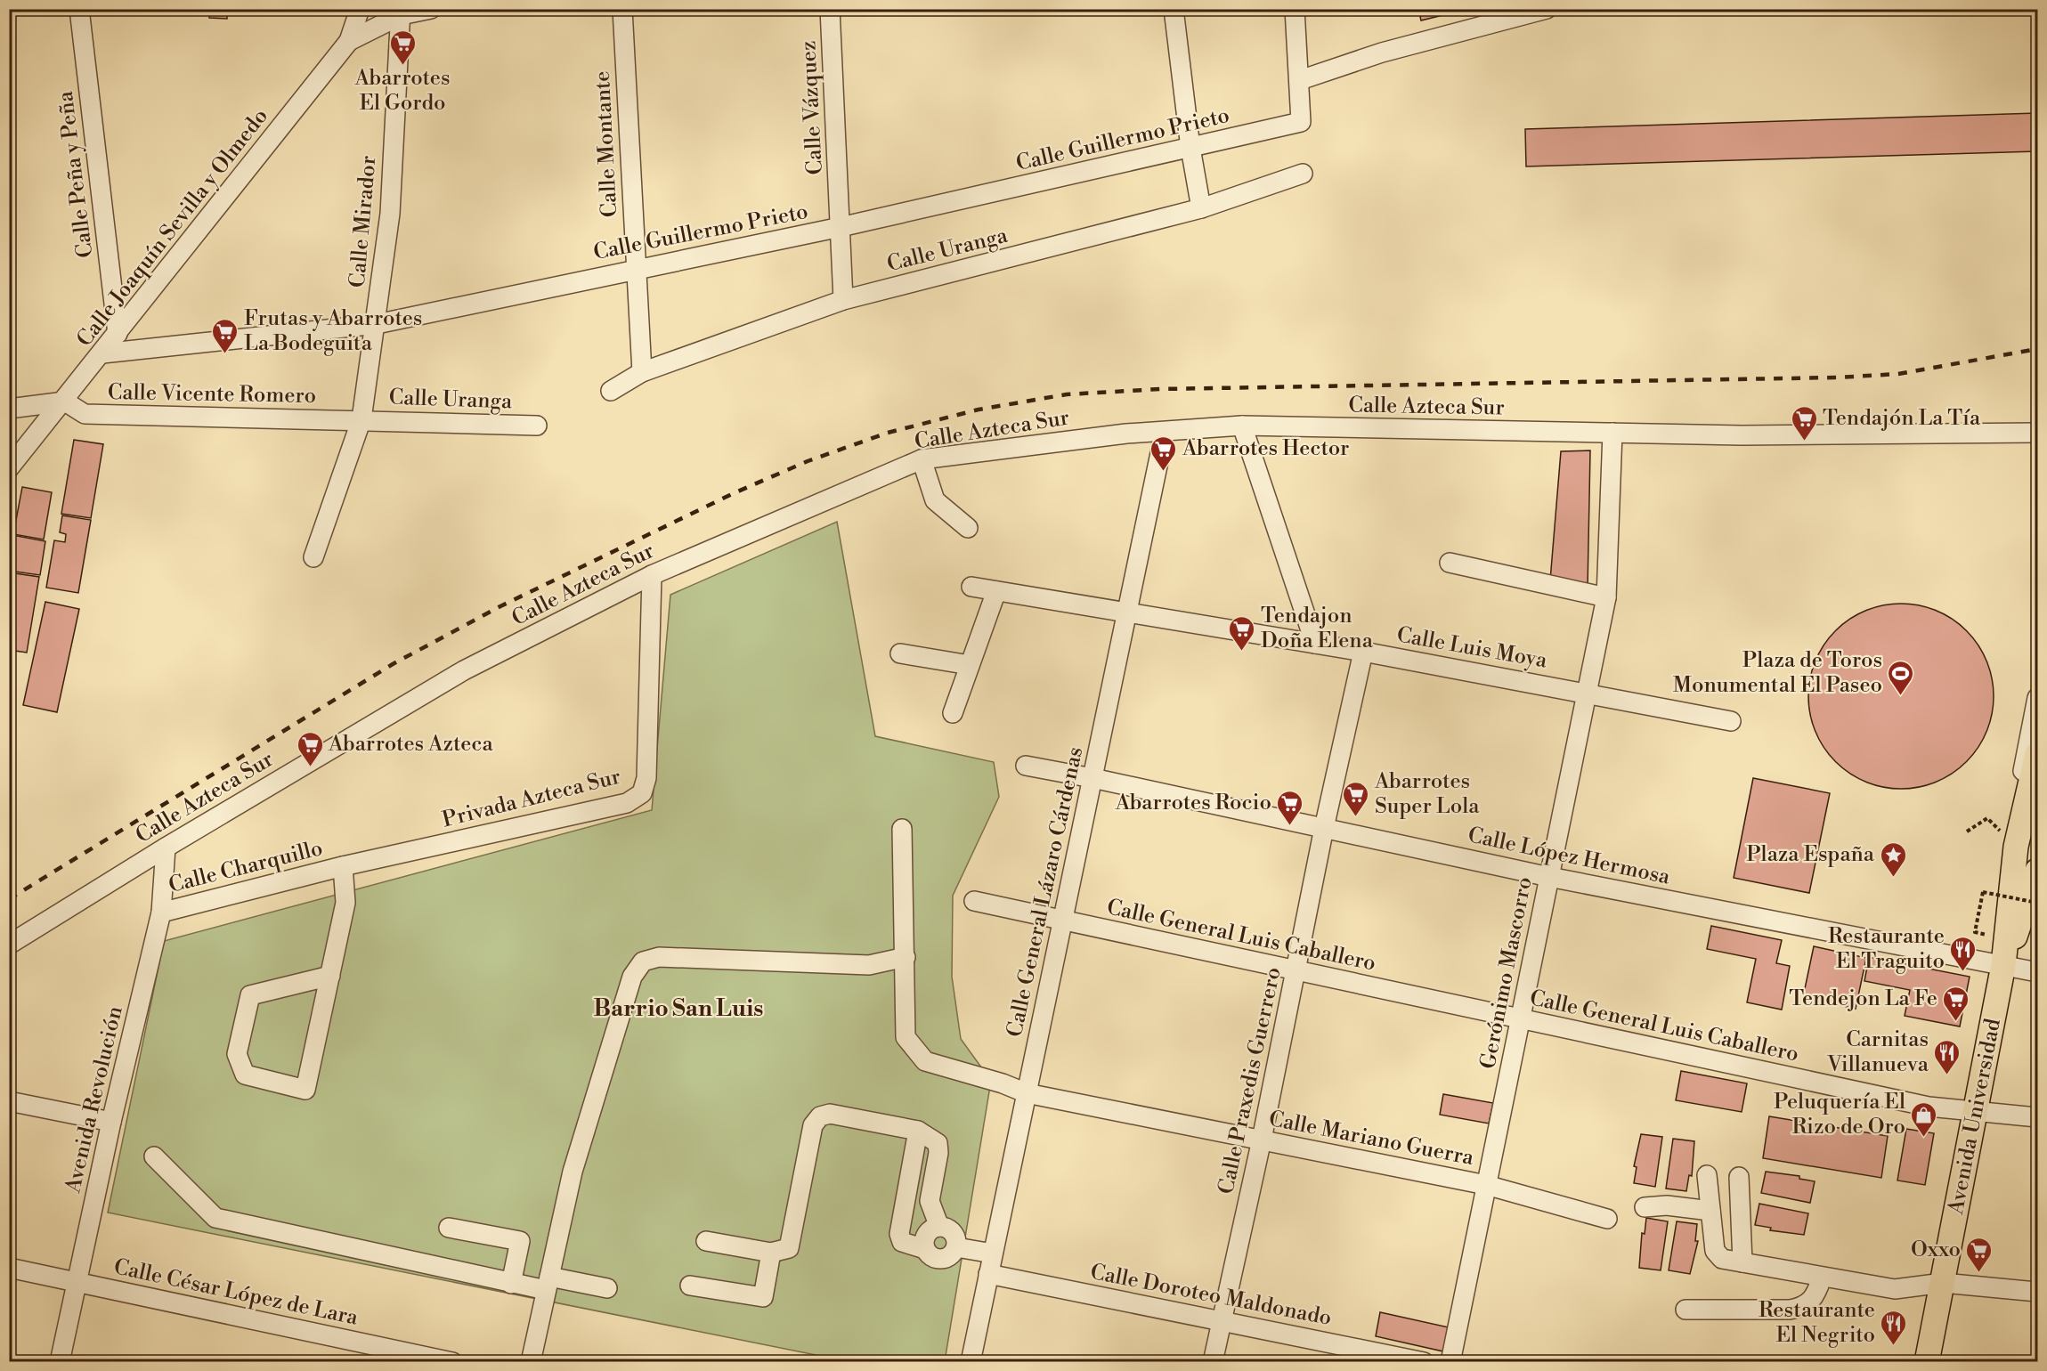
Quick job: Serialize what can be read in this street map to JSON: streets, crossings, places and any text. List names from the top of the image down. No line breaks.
{"streets":{"main road":["Avenida Universidad"],"street":["Calle Vázquez","Calle Guillermo Prieto","Calle Montante","Calle Peña y Peña","Calle Mirador","Calle Joaquín Sevilla y Olmedo","Calle Uranga","Calle Vicente Romero","Calle Azteca Sur","Calle Luis Moya","Privada Azteca Sur","Calle López Hermosa","Calle Charquillo","Calle General Lázaro Cárdenas","Calle General Luis Caballero","Gerónimo Mascorro","Calle Praxedis Guerrero","Avenida Revolución","Calle Mariano Guerra","Calle César López de Lara","Calle Doroteo Maldonado"]},"crossings":[["Calle Vázquez","Calle Guillermo Prieto"],["Calle Vázquez","Calle Uranga"],["Calle Guillermo Prieto","Calle Montante"],["Calle Guillermo Prieto","Calle Mirador"],["Calle Guillermo Prieto","Calle Joaquín Sevilla y Olmedo"],["Calle Montante","Calle Uranga"],["Calle Peña y Peña","Calle Joaquín Sevilla y Olmedo"],["Calle Mirador","Calle Uranga"],["Calle Mirador","Calle Vicente Romero"],["Calle Joaquín Sevilla y Olmedo","Calle Vicente Romero"],["Calle Uranga","Calle Vicente Romero"],["Calle Azteca Sur","Privada Azteca Sur"],["Calle Azteca Sur","Calle General Lázaro Cárdenas"],["Calle Azteca Sur","Gerónimo Mascorro"],["Calle Azteca Sur","Avenida Revolución"],["Calle Luis Moya","Calle General Lázaro Cárdenas"],["Calle Luis Moya","Gerónimo Mascorro"],["Calle Luis Moya","Calle Praxedis Guerrero"],["Privada Azteca Sur","Calle Charquillo"],["Calle López Hermosa","Calle General Lázaro Cárdenas"],["Calle López Hermosa","Gerónimo Mascorro"],["Calle López Hermosa","Calle Praxedis Guerrero"],["Calle López Hermosa","Avenida Universidad"],["Calle Charquillo","Avenida Revolución"],["Calle General Lázaro Cárdenas","Calle General Luis Caballero"],["Calle General Lázaro Cárdenas","Calle Mariano Guerra"],["Calle General Lázaro Cárdenas","Calle Doroteo Maldonado"],["Calle General Luis Caballero","Gerónimo Mascorro"],["Calle General Luis Caballero","Calle Praxedis Guerrero"],["Calle General Luis Caballero","Avenida Universidad"],["Gerónimo Mascorro","Calle Mariano Guerra"],["Calle Praxedis Guerrero","Calle Mariano Guerra"],["Calle Praxedis Guerrero","Calle Doroteo Maldonado"],["Avenida Revolución","Calle César López de Lara"]],"districts":["Barrio San Luis"],"places":{"supermarket":["Abarrotes El Gordo","Frutas y Abarrotes La Bodeguita","Tendajón La Tía","Abarrotes Hector","Tendajon Doña Elena","Abarrotes Azteca","Abarrotes Super Lola","Abarrotes Rocio","Tendejon La Fe","Oxxo"],"sports":["Plaza de Toros Monumental El Paseo"],"place":["Plaza España"],"restaurant":["Restaurante El Traguito","Carnitas Villanueva","Restaurante El Negrito"],"shop":["Peluquería El Rizo de Oro"]}}
